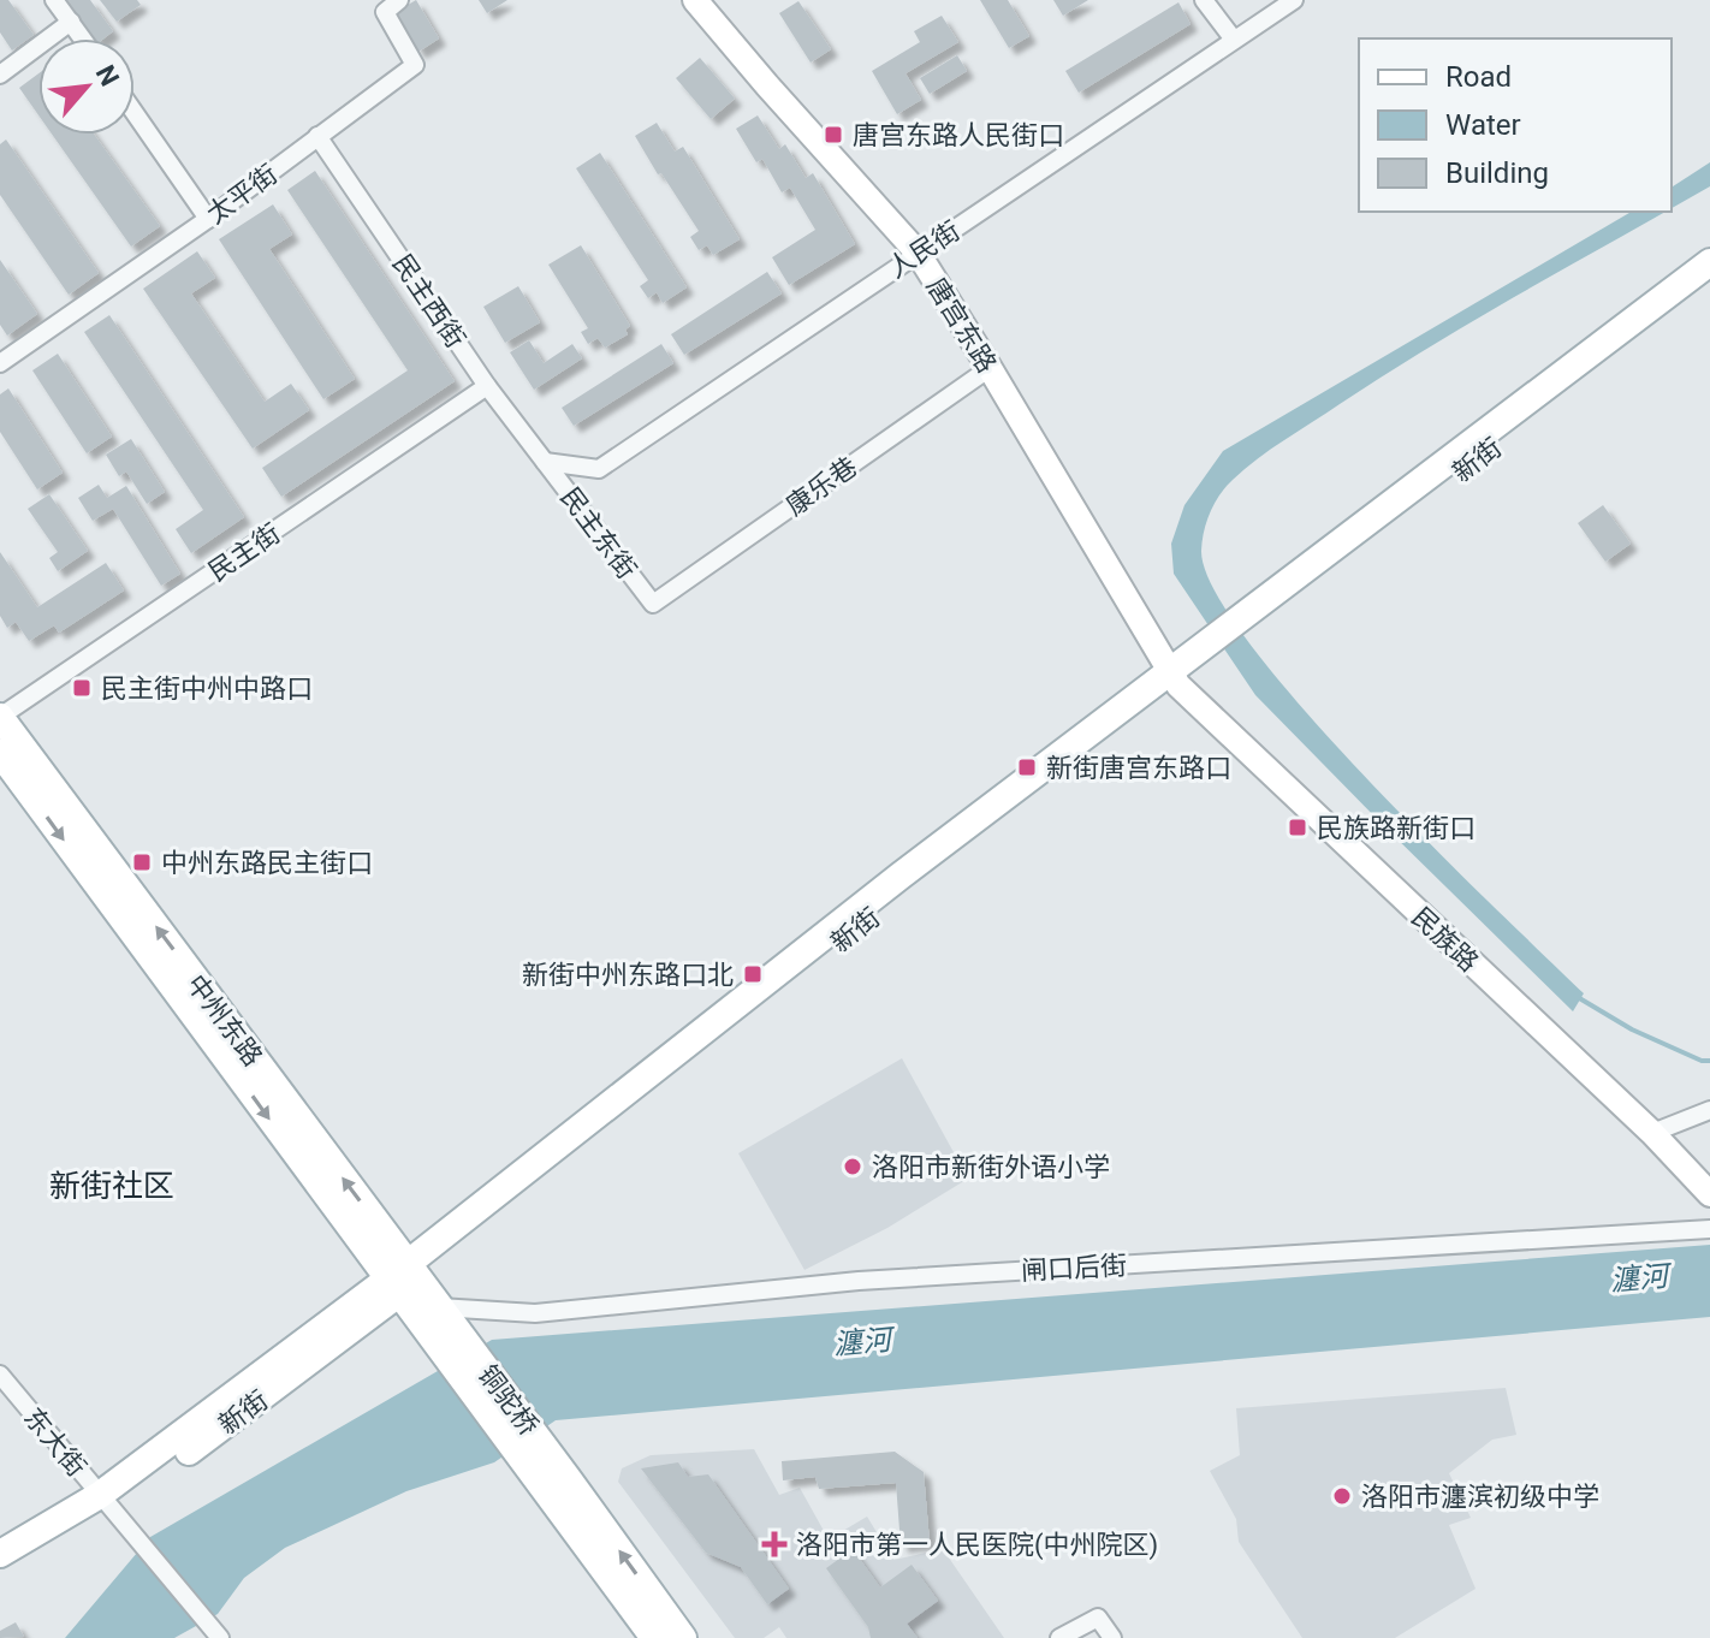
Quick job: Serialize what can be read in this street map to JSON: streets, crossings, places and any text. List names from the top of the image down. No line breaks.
{"streets":{"main road":["新街","中州东路","铜驼桥"],"street":["太平街","人民街","民主西街","唐宫东路","康乐巷","民主东街","民主街","民族路","闸口后街","东大街"]},"crossings":[["太平街","民主西街"],["人民街","民主西街"],["人民街","唐宫东路"],["人民街","民主东街"],["民主西街","民主东街"],["民主西街","民主街"],["唐宫东路","新街"],["唐宫东路","康乐巷"],["唐宫东路","民族路"],["新街","民族路"],["新街","中州东路"],["新街","东大街"],["康乐巷","民主东街"],["民主街","中州东路"],["中州东路","闸口后街"],["中州东路","铜驼桥"],["闸口后街","铜驼桥"]],"districts":["新街社区"],"water":["瀍河"],"places":{"transit":["唐宫东路人民街口","民主街中州中路口","新街唐宫东路口","民族路新街口","中州东路民主街口","新街中州东路口北"],"other":["洛阳市新街外语小学","洛阳市瀍滨初级中学"],"health":["洛阳市第一人民医院(中州院区)"]},"legend":["Road","Water","Building"],"north":"top right"}
